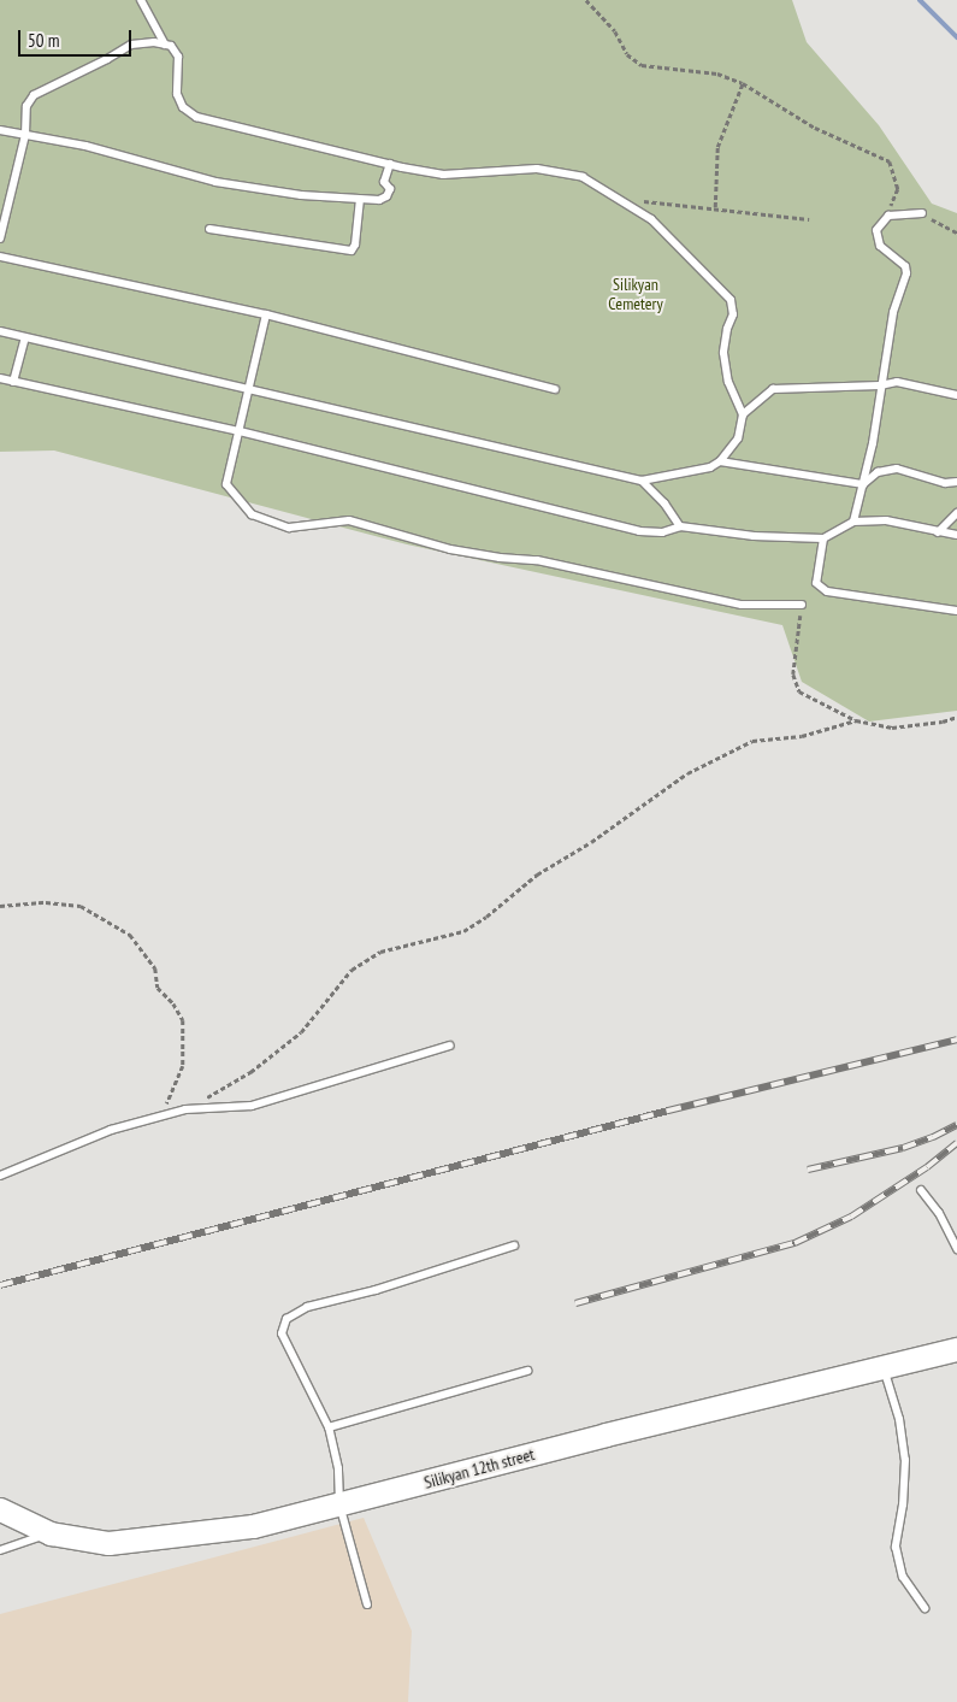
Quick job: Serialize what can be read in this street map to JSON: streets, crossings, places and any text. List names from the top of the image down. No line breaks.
{"streets":{"main road":["Silikyan 12th street"]},"parks":["Silikyan Cemetery"],"scale_bar":"50 m"}
